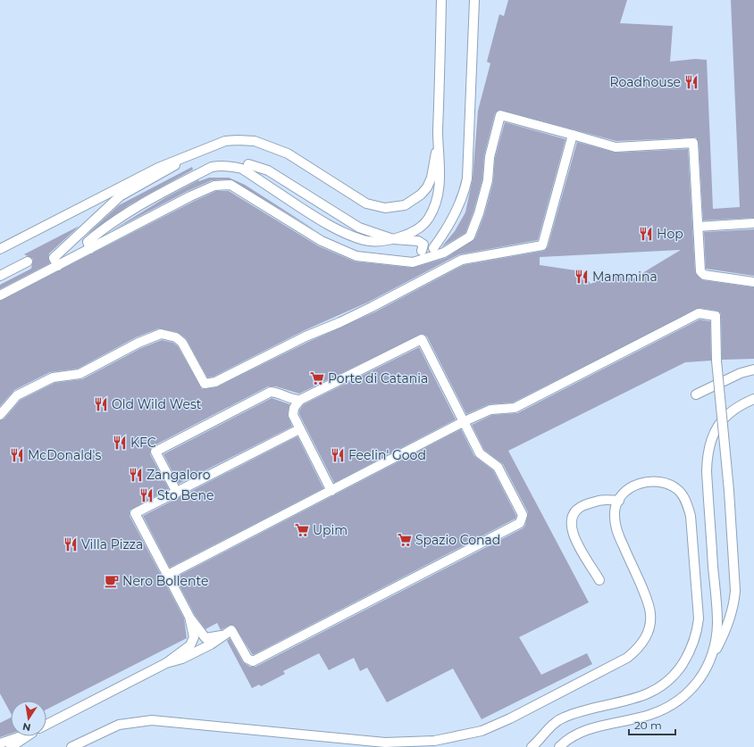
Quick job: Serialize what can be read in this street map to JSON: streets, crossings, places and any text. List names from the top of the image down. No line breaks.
{"places":{"restaurant":["Roadhouse","Hop","Mammina","Old Wild West","KFC","McDonald's","Feelin' Good","Zangaloro","Sto Bene","Villa Pizza"],"supermarket":["Porte di Catania","Upim","Spazio Conad"],"cafe":["Nero Bollente"]},"scale_bar":"20 m","north":"bottom"}
